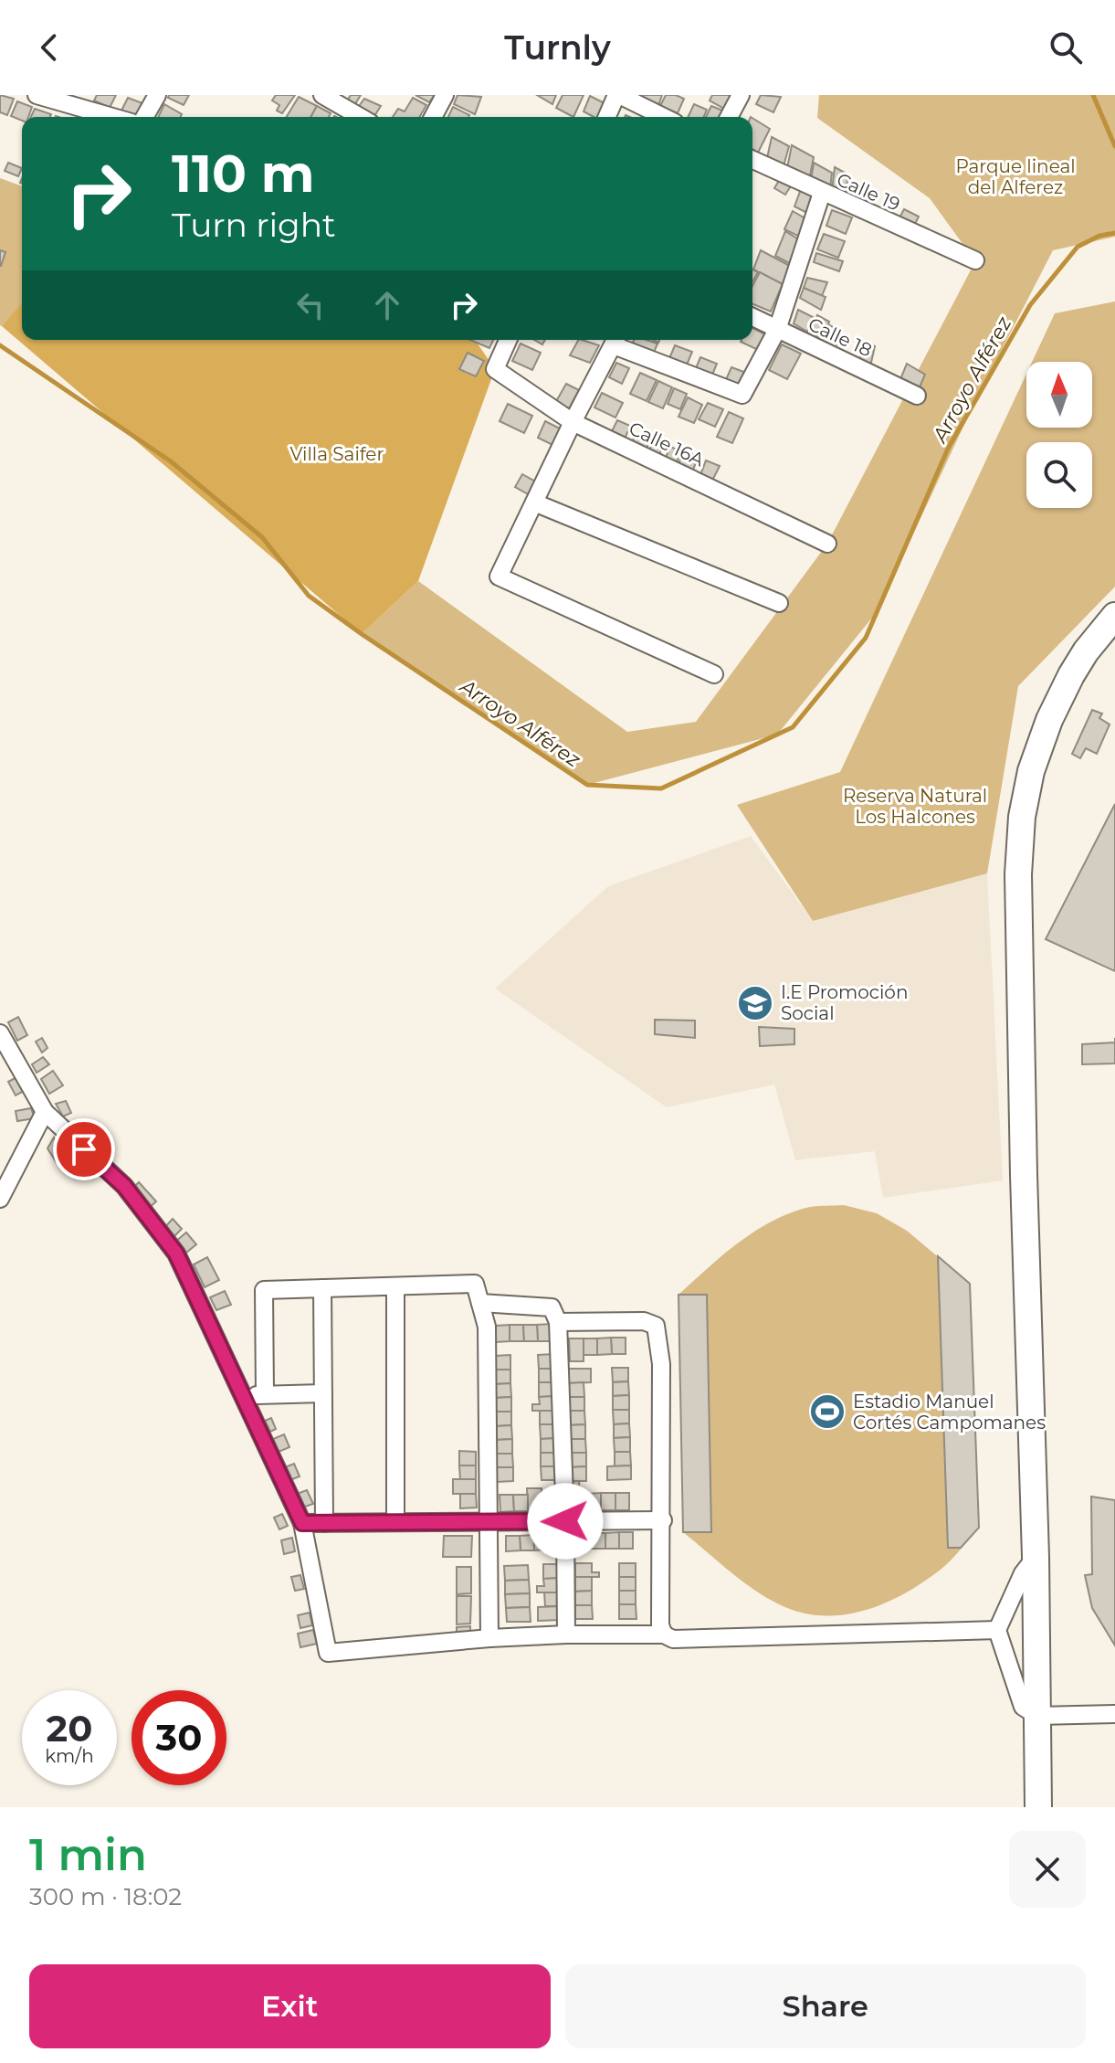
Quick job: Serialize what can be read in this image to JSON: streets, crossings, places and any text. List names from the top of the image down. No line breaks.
{"streets":{"street":["Calle 19","Calle 18","Calle 16A"]},"water":["Arroyo Alférez"],"parks":["Parque lineal del Alferez","Villa Saifer","Reserva Natural Los Halcones"],"places":{"school or university":["I.E Promoción Social"],"sports":["Estadio Manuel Cortés Campomanes"]},"north":"top","page":{"header":"Turnly","turn":["110 m","Turn right"],"speed":"20 km/h","limit":"30","heading":["1 min","300 m · 18:02"],"buttons":["Exit","Share"]}}
